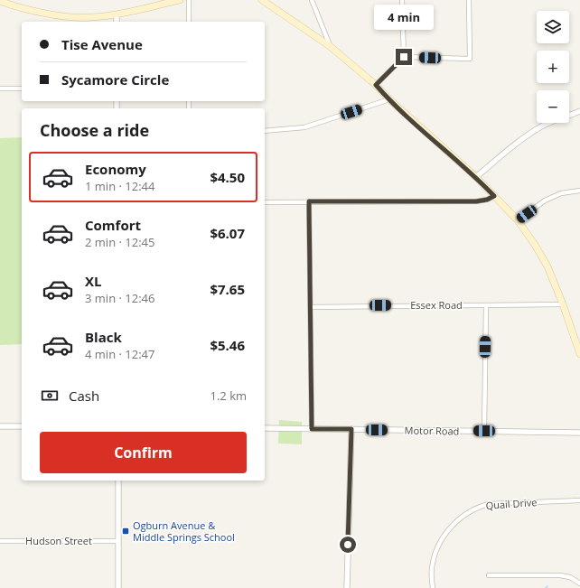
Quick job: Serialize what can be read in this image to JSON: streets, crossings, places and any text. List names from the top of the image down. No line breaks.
{"streets":{"street":["Essex Road","Motor Road","Quail Drive","Hudson Street"]},"places":{"transit":["Ogburn Avenue & Middle Springs School"]},"page":{"bubble":"4 min","map_buttons":["+","−"],"banner":["Tise Avenue","Sycamore Circle"],"heading":"Choose a ride","list":[{"name":"Economy","note":"1 min · 12:44","value":"$4.50"},{"name":"Comfort","note":"2 min · 12:45","value":"$6.07"},{"name":"XL","note":"3 min · 12:46","value":"$7.65"},{"name":"Black","note":"4 min · 12:47","value":"$5.46"}],"pay":["Cash","1.2 km"],"buttons":"Confirm"}}
